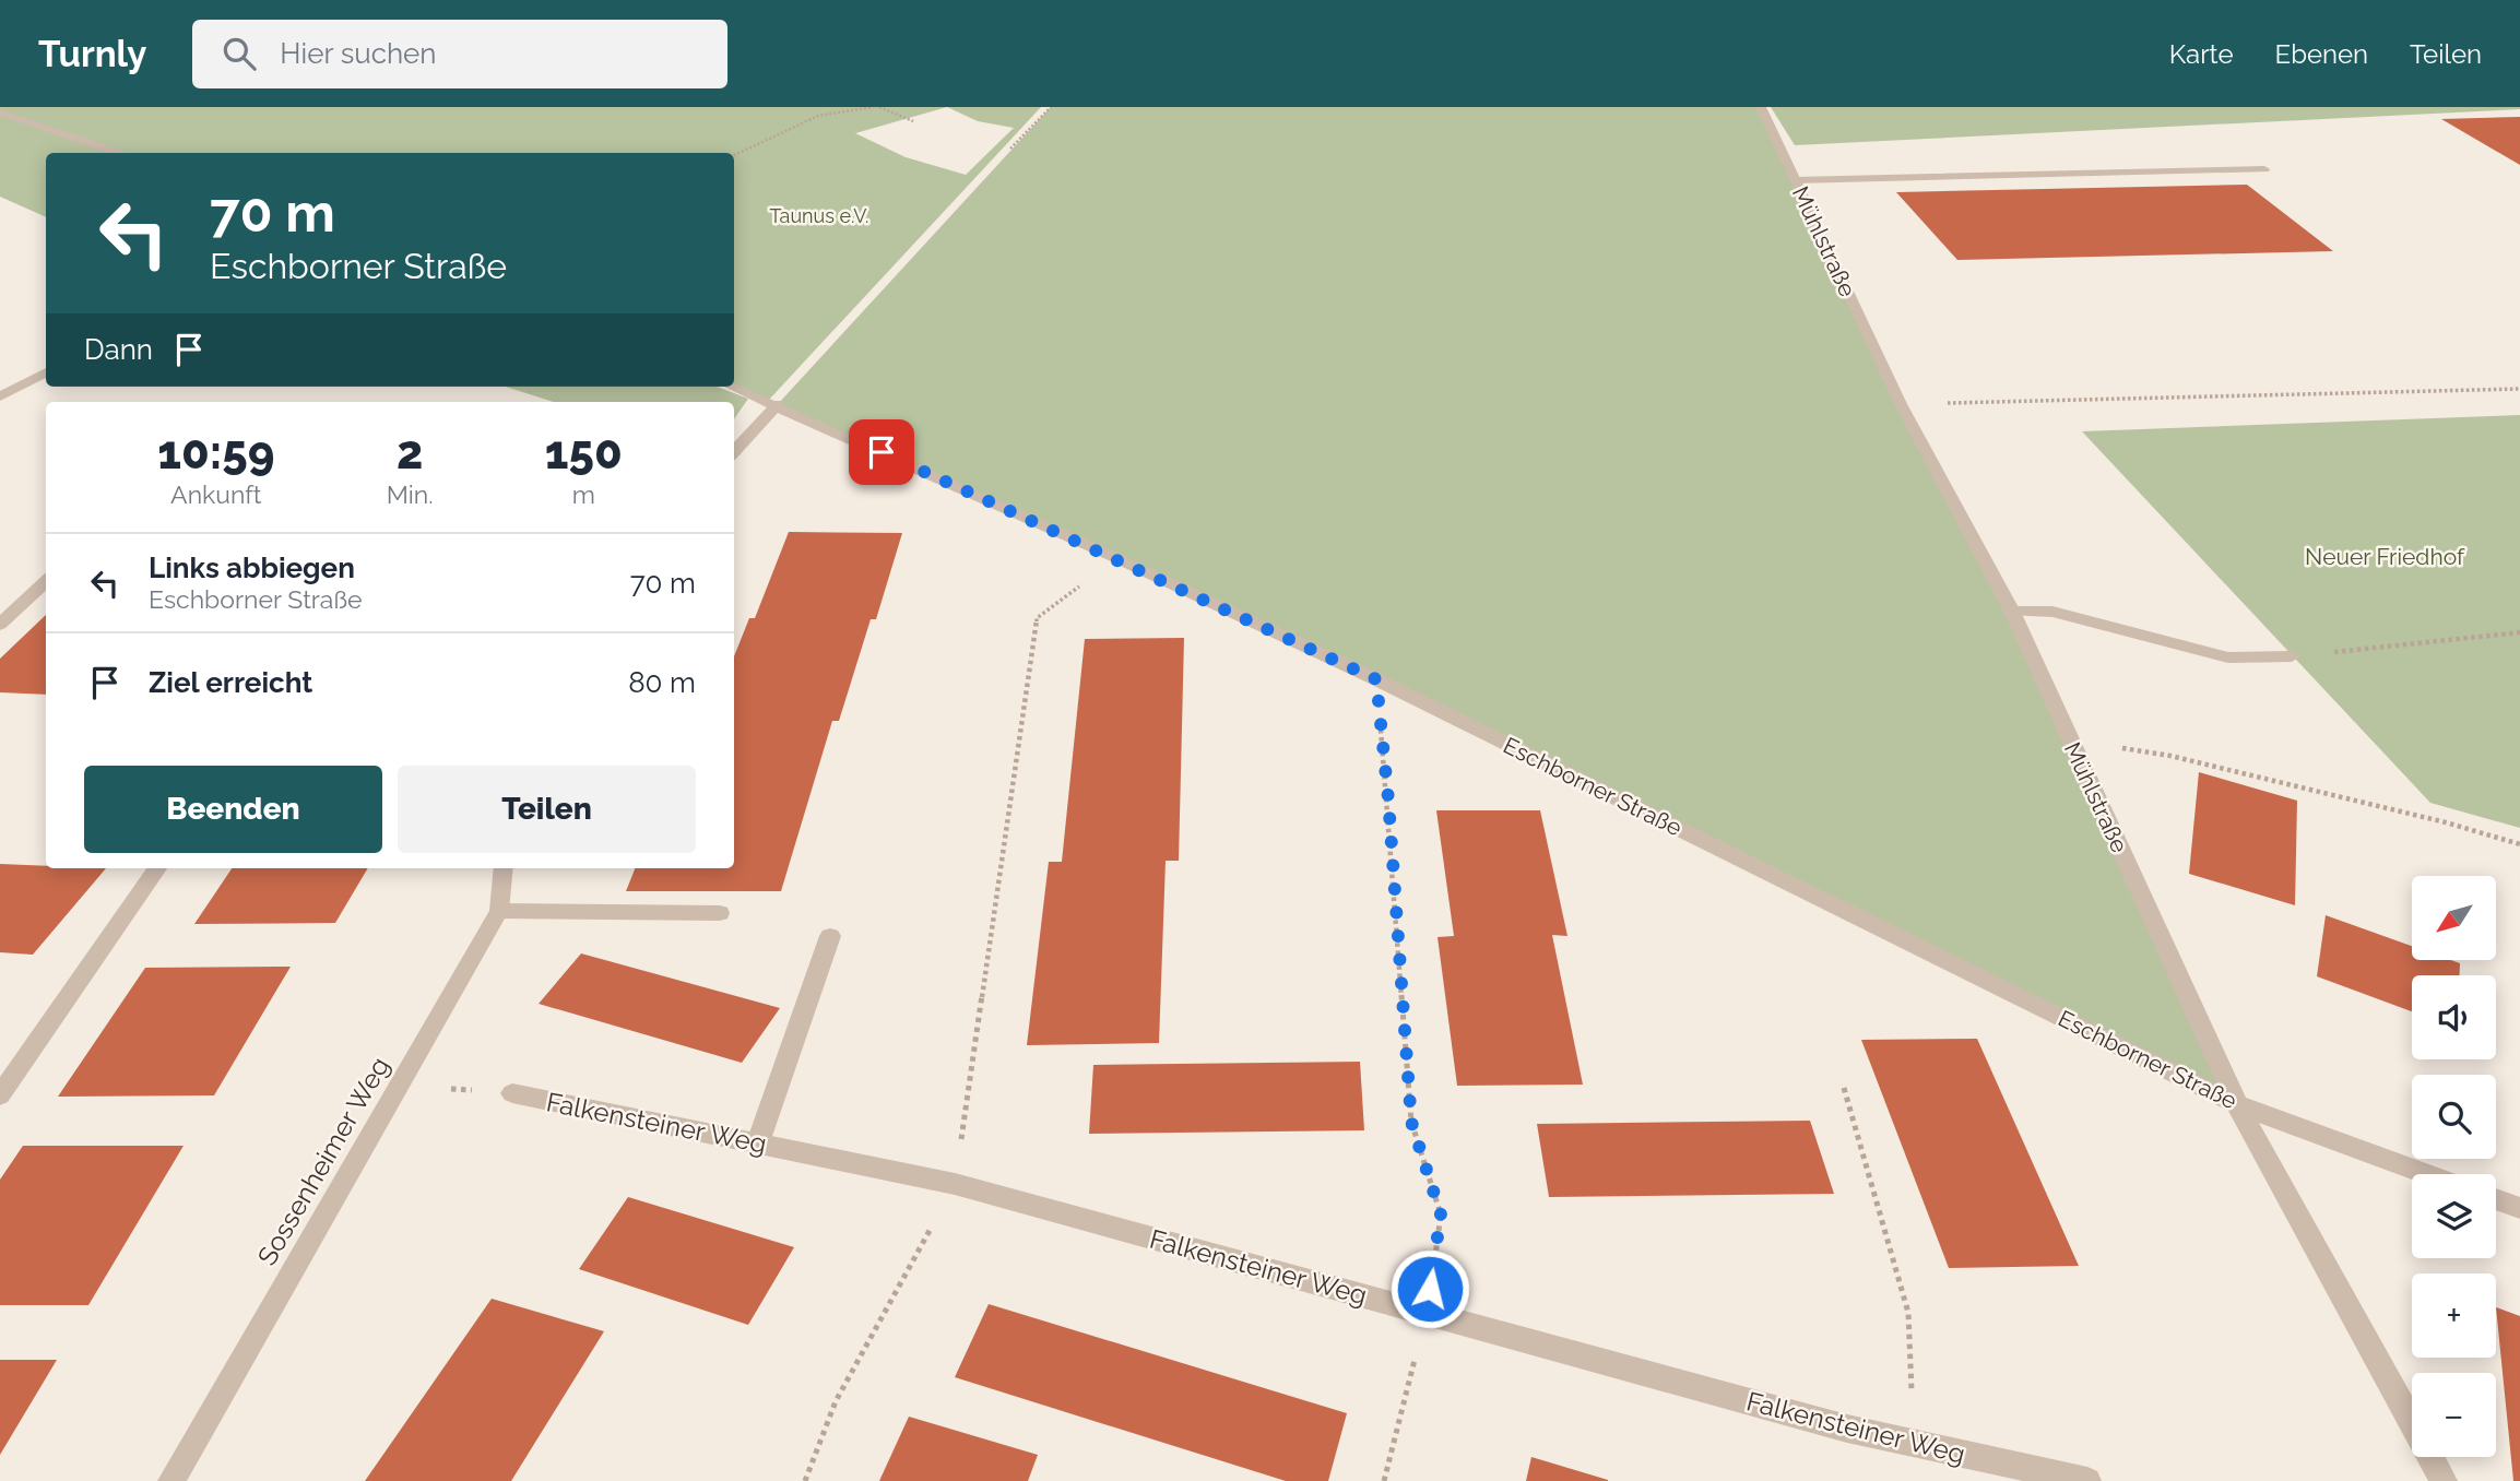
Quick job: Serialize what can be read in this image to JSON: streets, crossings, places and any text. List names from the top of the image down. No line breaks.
{"streets":{"street":["Mühlstraße","Eschborner Straße","Falkensteiner Weg","Sossenheimer Weg"]},"crossings":[["Mühlstraße","Eschborner Straße"]],"parks":["Taunus e.V.","Neuer Friedhof"],"north":"bottom left","page":{"header":"Turnly","search":"Hier suchen","nav":["Karte","Ebenen","Teilen"],"turn":["70 m","Eschborner Straße"],"then":"Dann","eta":["10:59","Ankunft","2","Min.","150","m"],"list":[{"name":"Links abbiegen","note":"Eschborner Straße","value":"70 m"},{"name":"Ziel erreicht","value":"80 m"}],"buttons":["Beenden","Teilen"],"map_buttons":["+","−"]}}
